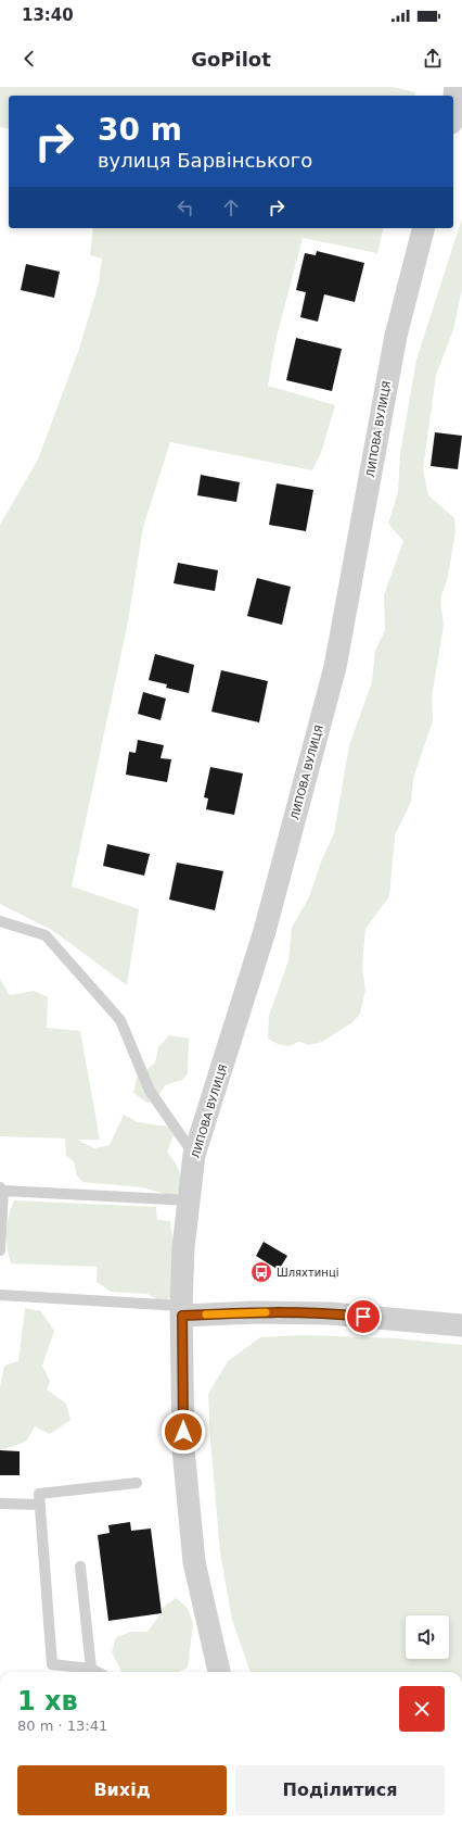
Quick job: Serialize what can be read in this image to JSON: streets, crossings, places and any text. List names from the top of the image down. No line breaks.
{"streets":{"street":["ЛИПОВА ВУЛИЦЯ"]},"places":{"bus stop":["Шляхтинці"]},"page":{"status":"13:40","header":"GoPilot","turn":["30 m","вулиця Барвінського"],"heading":["1 хв","80 m · 13:41"],"buttons":["Вихід","Поділитися"]}}
